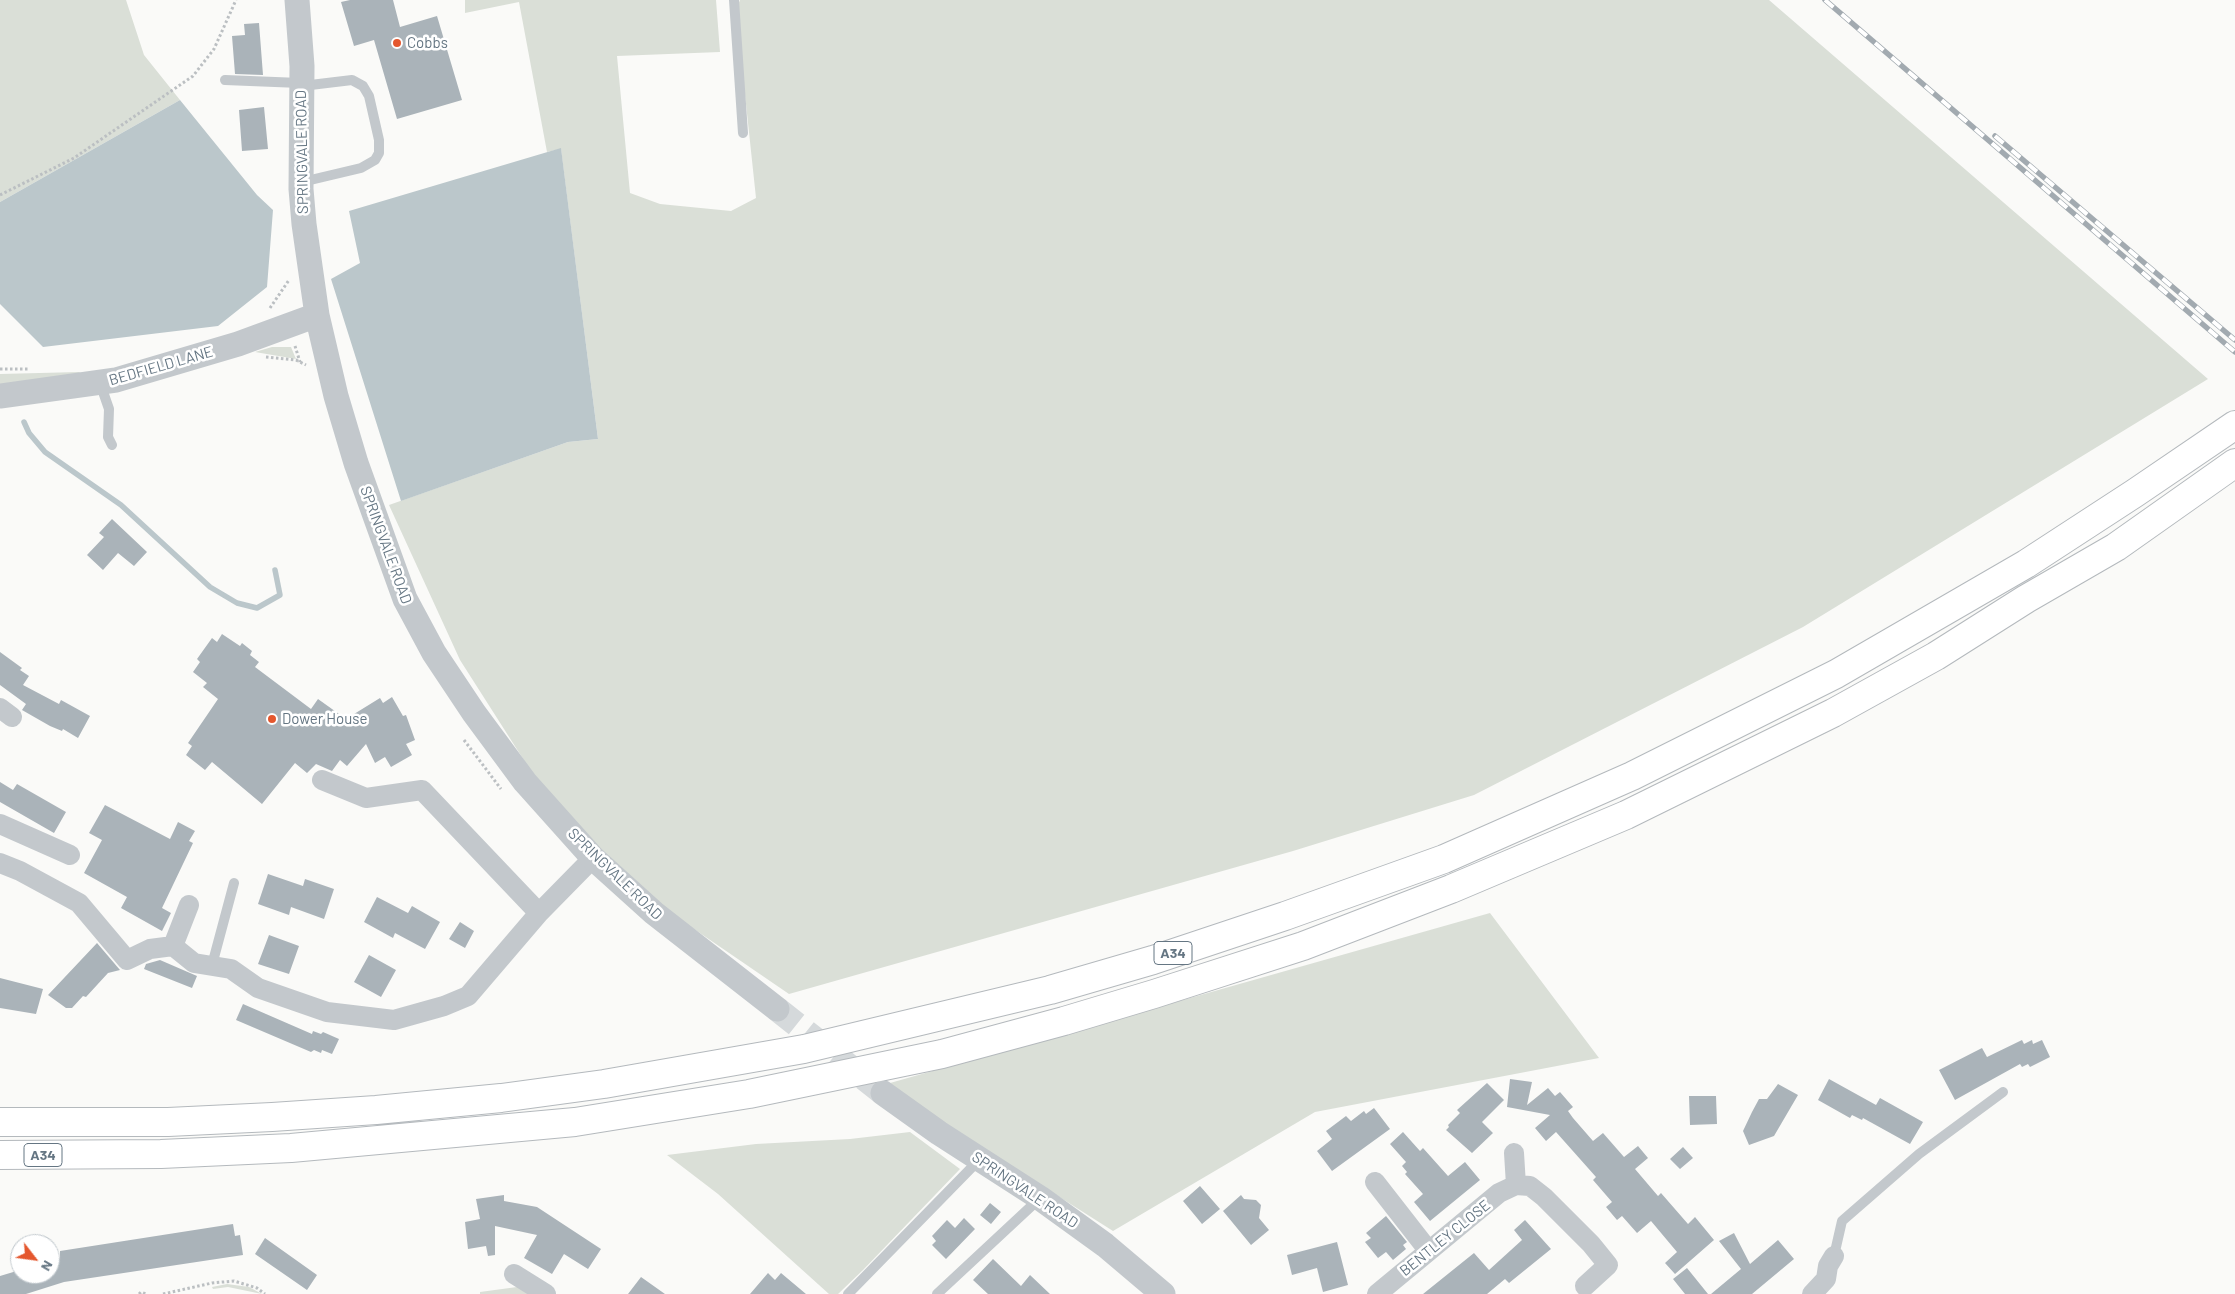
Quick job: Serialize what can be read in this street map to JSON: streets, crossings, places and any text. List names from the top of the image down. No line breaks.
{"streets":{"highway":["A34"],"street":["SPRINGVALE ROAD","BEDFIELD LANE","BENTLEY CLOSE"]},"crossings":[["SPRINGVALE ROAD","BEDFIELD LANE"]],"places":["Cobbs","Dower House"],"north":"bottom right"}
